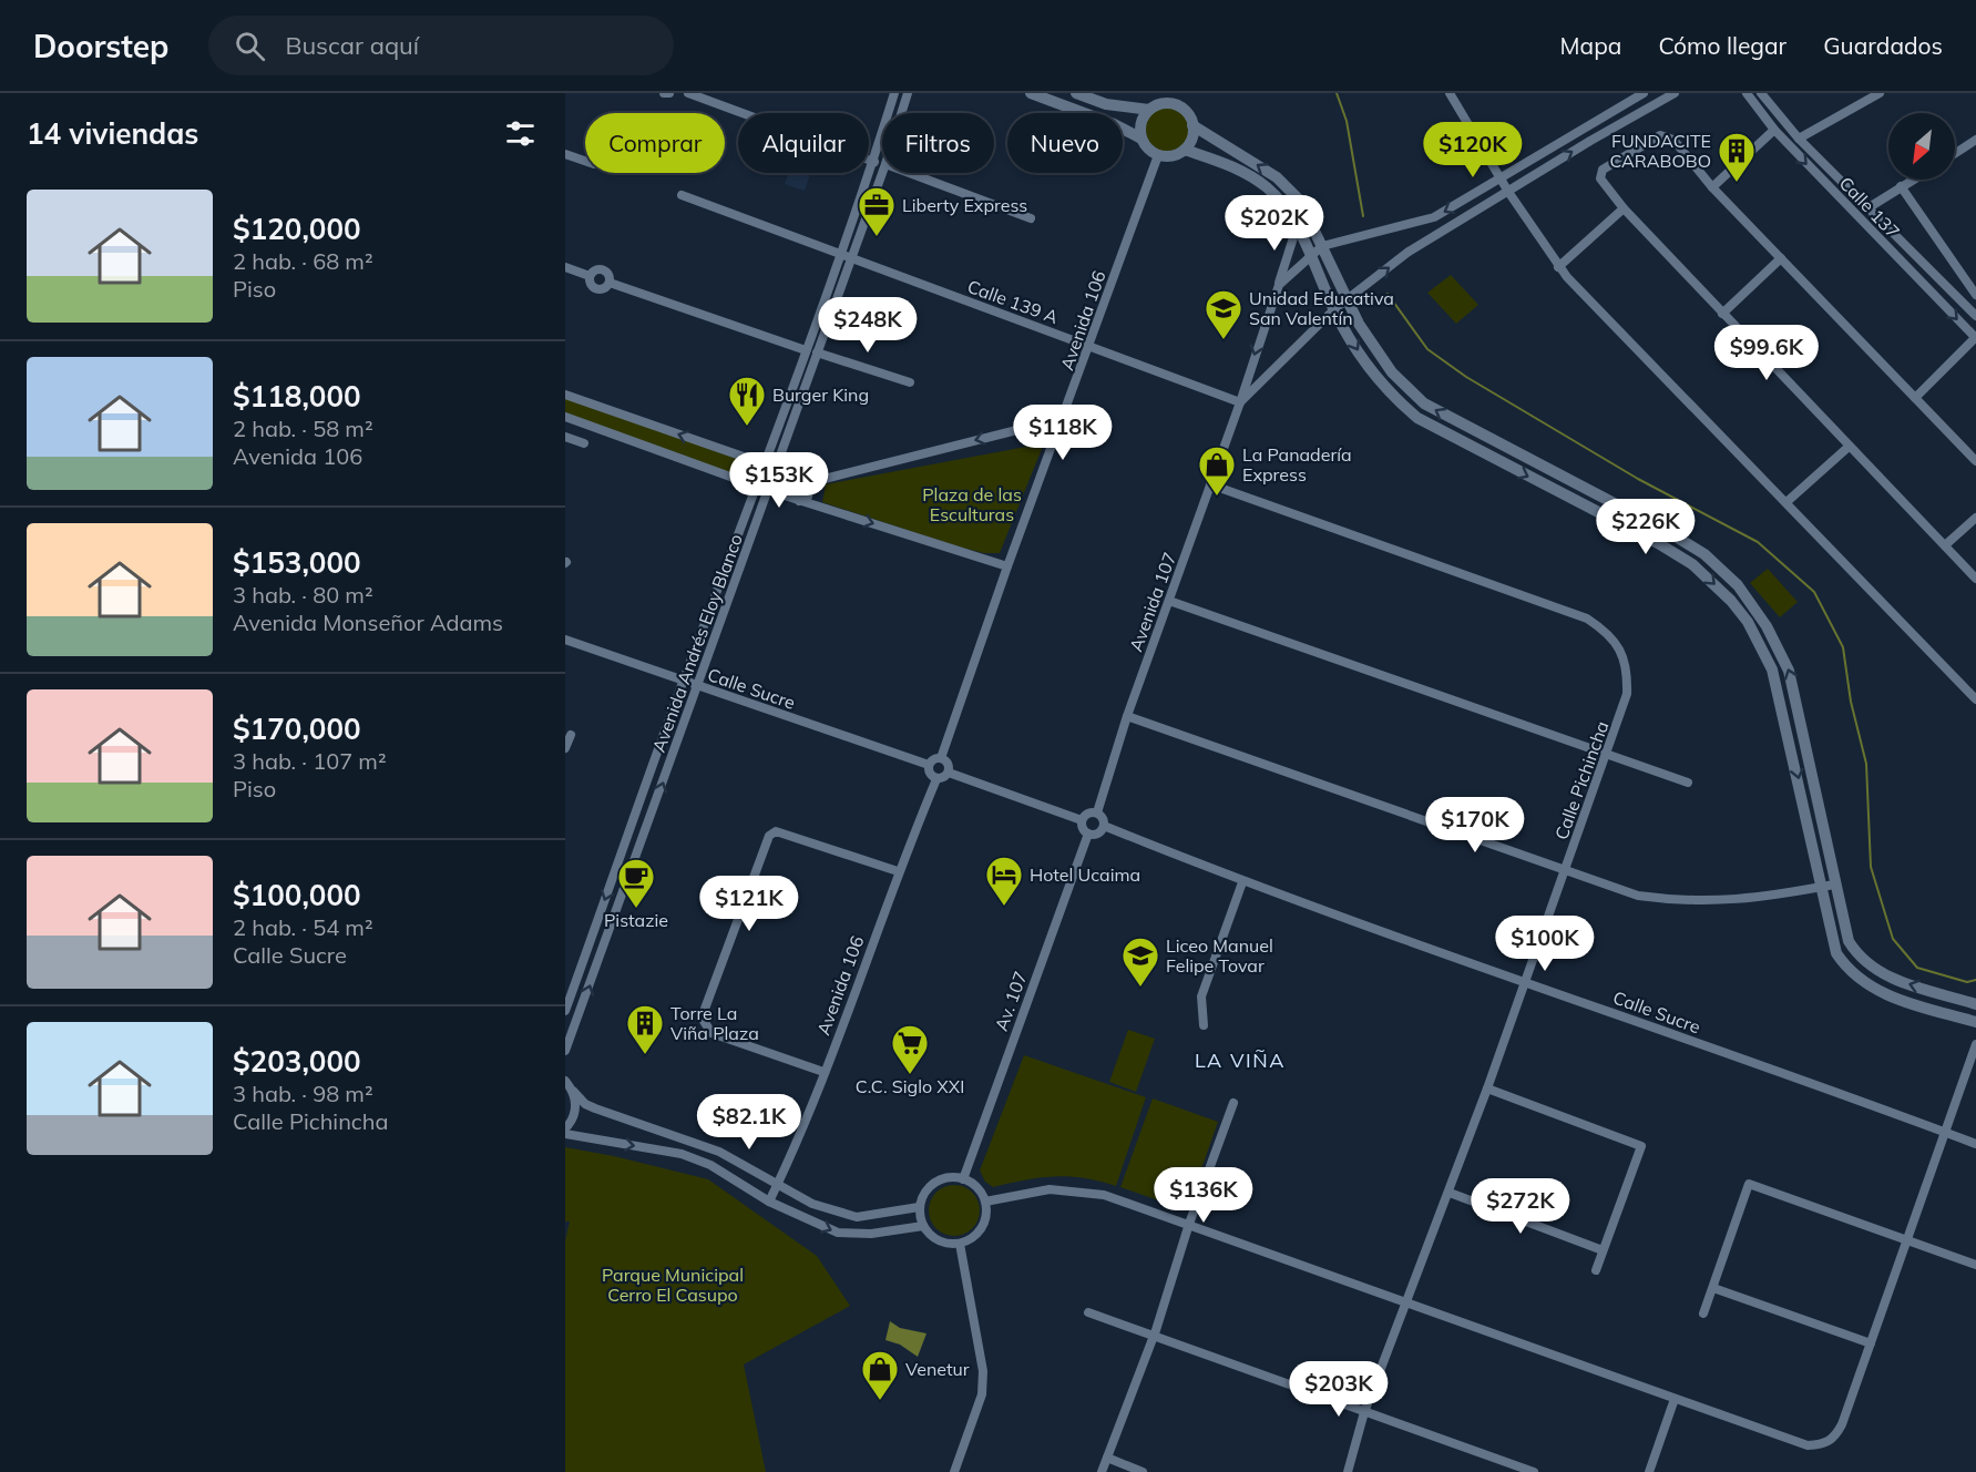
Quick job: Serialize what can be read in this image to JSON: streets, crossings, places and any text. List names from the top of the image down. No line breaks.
{"streets":{"street":["Calle 137","Calle 139 A","Avenida 106","Avenida 107","Avenida Andrés Eloy Blanco","Calle Sucre","Calle Pichincha","Av. 107"]},"crossings":[["Calle 139 A","Avenida 106"],["Calle 139 A","Avenida 107"],["Calle 139 A","Avenida Andrés Eloy Blanco"],["Avenida 106","Calle Sucre"],["Avenida 107","Calle Sucre"],["Avenida 107","Calle Pichincha"],["Avenida 107","Av. 107"],["Avenida Andrés Eloy Blanco","Calle Sucre"],["Calle Sucre","Calle Pichincha"],["Calle Sucre","Av. 107"]],"districts":["LA VIÑA"],"parks":["Plaza de las Esculturas","Parque Municipal Cerro El Casupo"],"places":{"building":["FUNDACITE CARABOBO","Torre La Viña Plaza"],"office":["Liberty Express"],"school or university":["Unidad Educativa San Valentín","Liceo Manuel Felipe Tovar"],"restaurant":["Burger King"],"shop":["La Panadería Express","Venetur"],"hotel":["Hotel Ucaima"],"cafe":["Pistazie"],"supermarket":["C.C. Siglo XXI"]},"north":"bottom left","page":{"header":"Doorstep","search":"Buscar aquí","nav":["Mapa","Cómo llegar","Guardados"],"heading":"14 viviendas","chip":["Comprar","Alquilar","Filtros","Nuevo"],"price":["$120K","$202K","$248K","$99.6K","$118K","$153K","$226K","$170K","$121K","$100K","$82.1K","$136K","$272K","$203K"],"list":[{"name":"$120,000","note":"2 hab. · 68 m² · Piso"},{"name":"$118,000","note":"2 hab. · 58 m² · Avenida 106"},{"name":"$153,000","note":"3 hab. · 80 m² · Avenida Monseñor Adams"},{"name":"$170,000","note":"3 hab. · 107 m² · Piso"},{"name":"$100,000","note":"2 hab. · 54 m² · Calle Sucre"},{"name":"$203,000","note":"3 hab. · 98 m² · Calle Pichincha"}]}}
